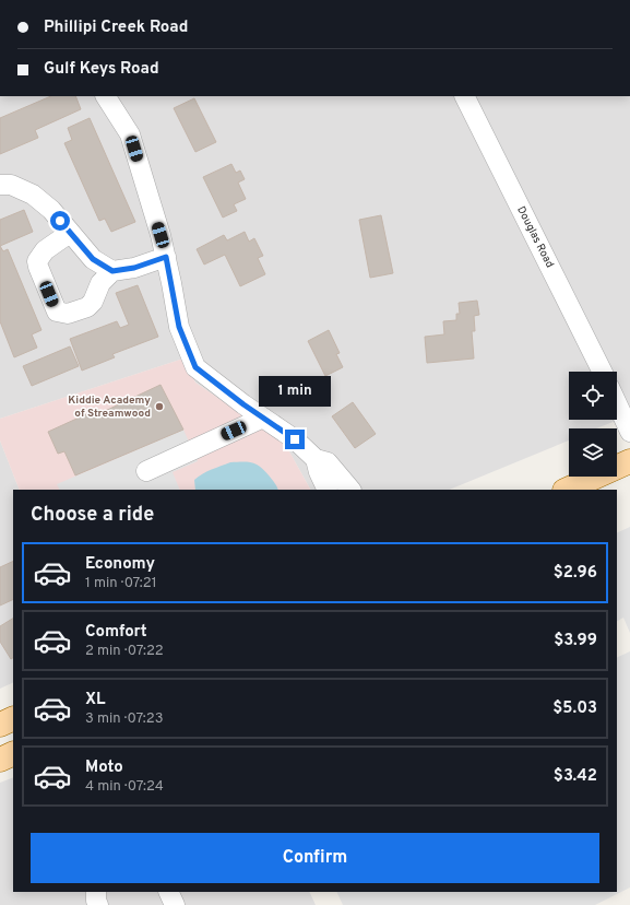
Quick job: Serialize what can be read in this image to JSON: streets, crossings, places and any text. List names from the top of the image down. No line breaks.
{"streets":{"street":["Douglas Road"]},"places":["Kiddie Academy of Streamwood"],"page":{"banner":["Phillipi Creek Road","Gulf Keys Road"],"bubble":"1 min","heading":"Choose a ride","list":[{"name":"Economy","note":"1 min · 07:21","value":"$2.96"},{"name":"Comfort","note":"2 min · 07:22","value":"$3.99"},{"name":"XL","note":"3 min · 07:23","value":"$5.03"},{"name":"Moto","note":"4 min · 07:24","value":"$3.42"}],"buttons":"Confirm"}}
